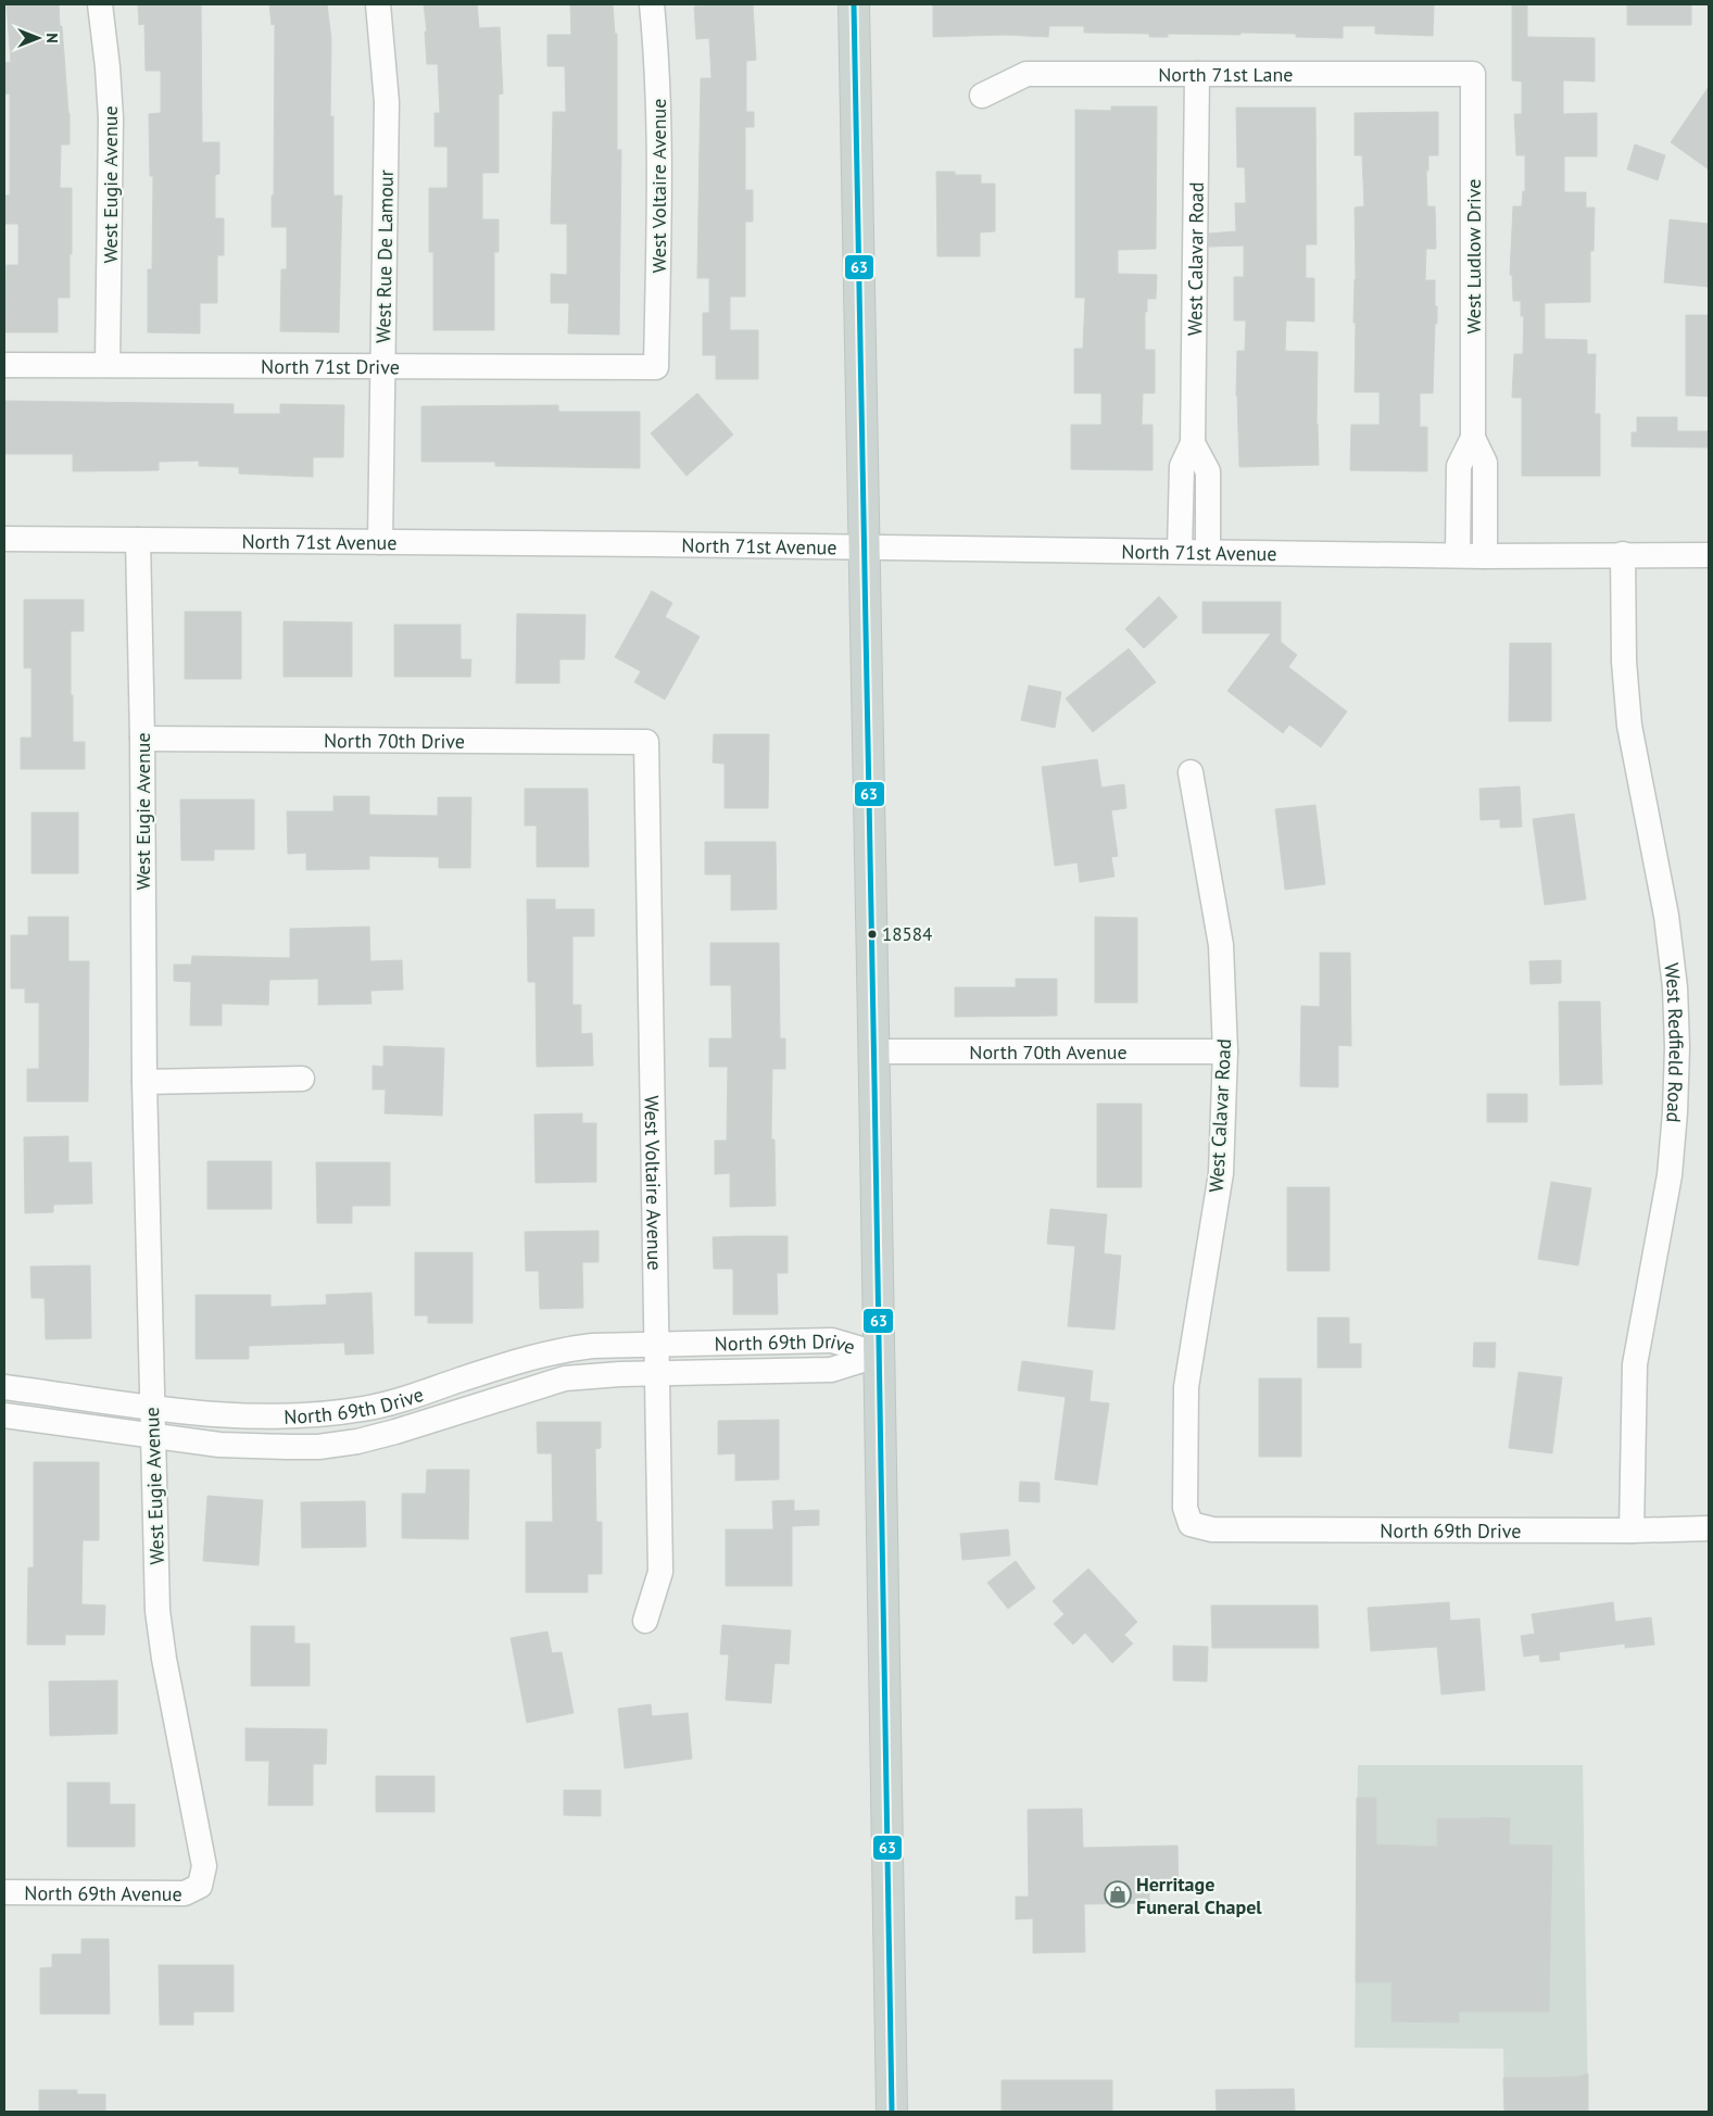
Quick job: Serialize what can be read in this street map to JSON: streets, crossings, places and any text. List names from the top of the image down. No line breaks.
{"streets":{"street":["North 71st Lane","West Eugie Avenue","West Voltaire Avenue","West Rue De Lamour","West Ludlow Drive","West Calavar Road","North 71st Drive","North 71st Avenue","North 70th Drive","West Redfield Road","North 70th Avenue","North 69th Drive","North 69th Avenue"]},"crossings":[["North 71st Lane","West Ludlow Drive"],["North 71st Lane","West Calavar Road"],["West Eugie Avenue","North 71st Drive"],["West Eugie Avenue","North 71st Avenue"],["West Eugie Avenue","North 70th Drive"],["West Eugie Avenue","North 69th Drive"],["West Eugie Avenue","North 69th Avenue"],["West Voltaire Avenue","North 71st Drive"],["West Voltaire Avenue","North 70th Drive"],["West Voltaire Avenue","North 69th Drive"],["West Rue De Lamour","North 71st Drive"],["West Rue De Lamour","North 71st Avenue"],["West Ludlow Drive","North 71st Avenue"],["West Calavar Road","North 71st Avenue"],["West Calavar Road","North 70th Avenue"],["West Calavar Road","North 69th Drive"],["North 71st Avenue","West Redfield Road"],["West Redfield Road","North 69th Drive"]],"places":{"other":["18584"],"shop":["Herritage Funeral Chapel"]},"lines":["transit line 63"],"north":"right"}
